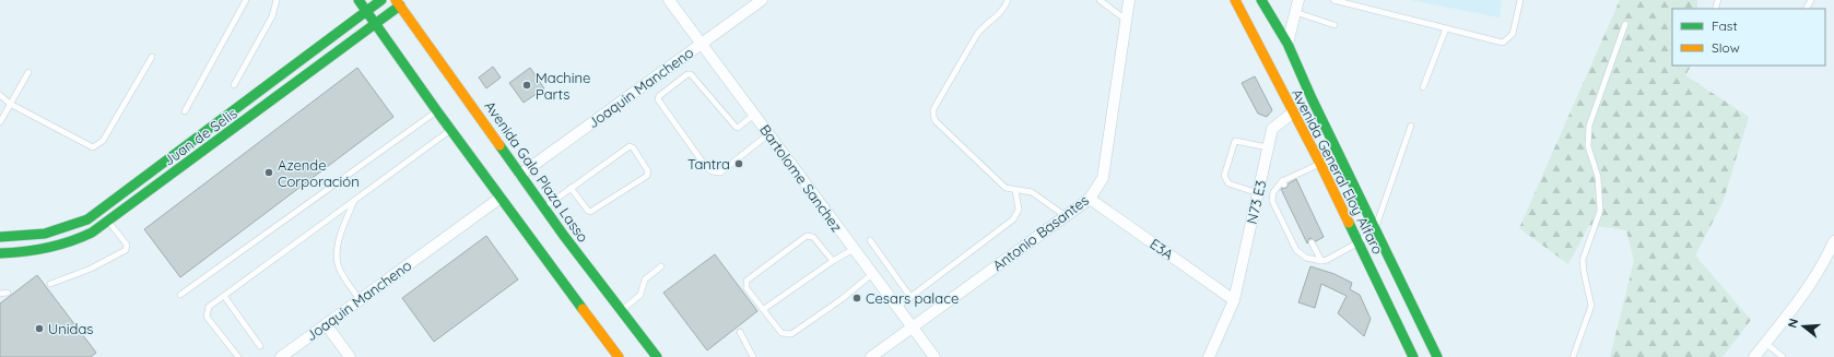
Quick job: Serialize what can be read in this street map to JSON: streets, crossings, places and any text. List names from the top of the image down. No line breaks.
{"streets":{"main road":["Juan de Selis","Avenida Galo Plaza Lasso","Avenida General Eloy Alfaro"],"street":["Joaquin Mancheno","Bartolome Sanchez","N73 E3","Antonio Basantes","E3A"]},"crossings":[["Joaquin Mancheno","Avenida Galo Plaza Lasso"],["Joaquin Mancheno","Bartolome Sanchez"],["Juan de Selis","Avenida Galo Plaza Lasso"],["Avenida General Eloy Alfaro","N73 E3"],["Bartolome Sanchez","Antonio Basantes"],["N73 E3","E3A"],["Antonio Basantes","E3A"]],"places":["Machine Parts","Tantra","Azende Corporación","Cesars palace","Unidas"],"legend":["Fast","Slow"],"north":"left"}
